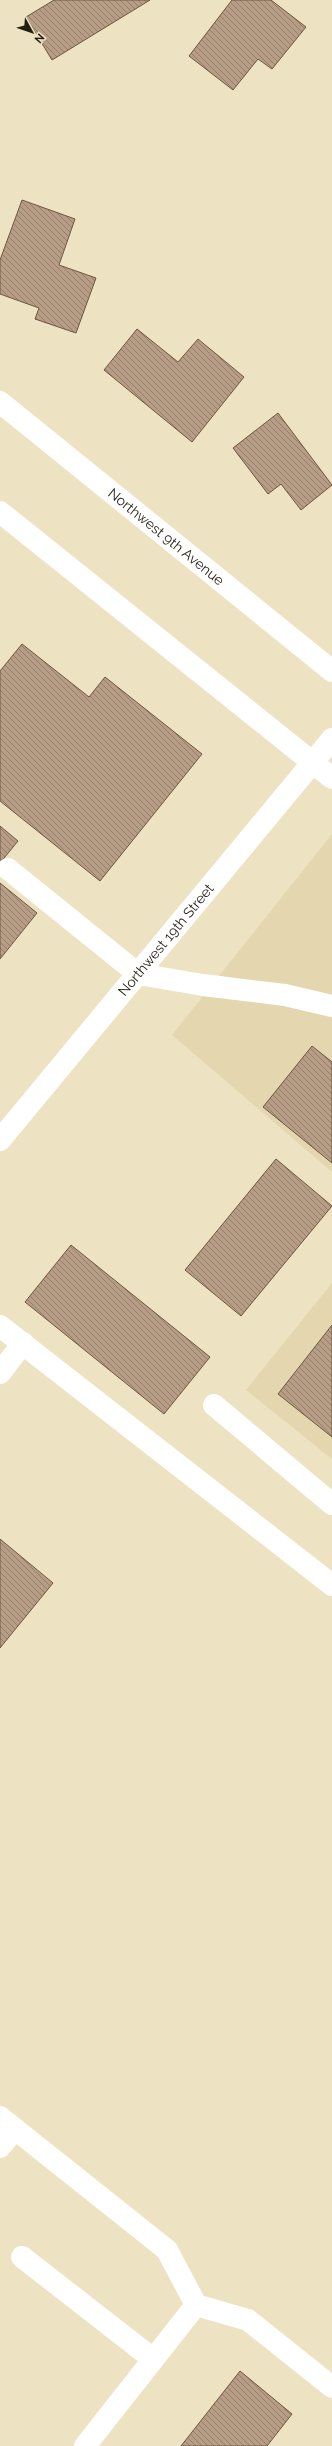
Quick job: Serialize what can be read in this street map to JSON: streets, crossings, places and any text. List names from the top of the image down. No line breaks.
{"streets":{"main road":["Northwest 9th Avenue","Northwest 19th Street"]},"north":"bottom right"}
